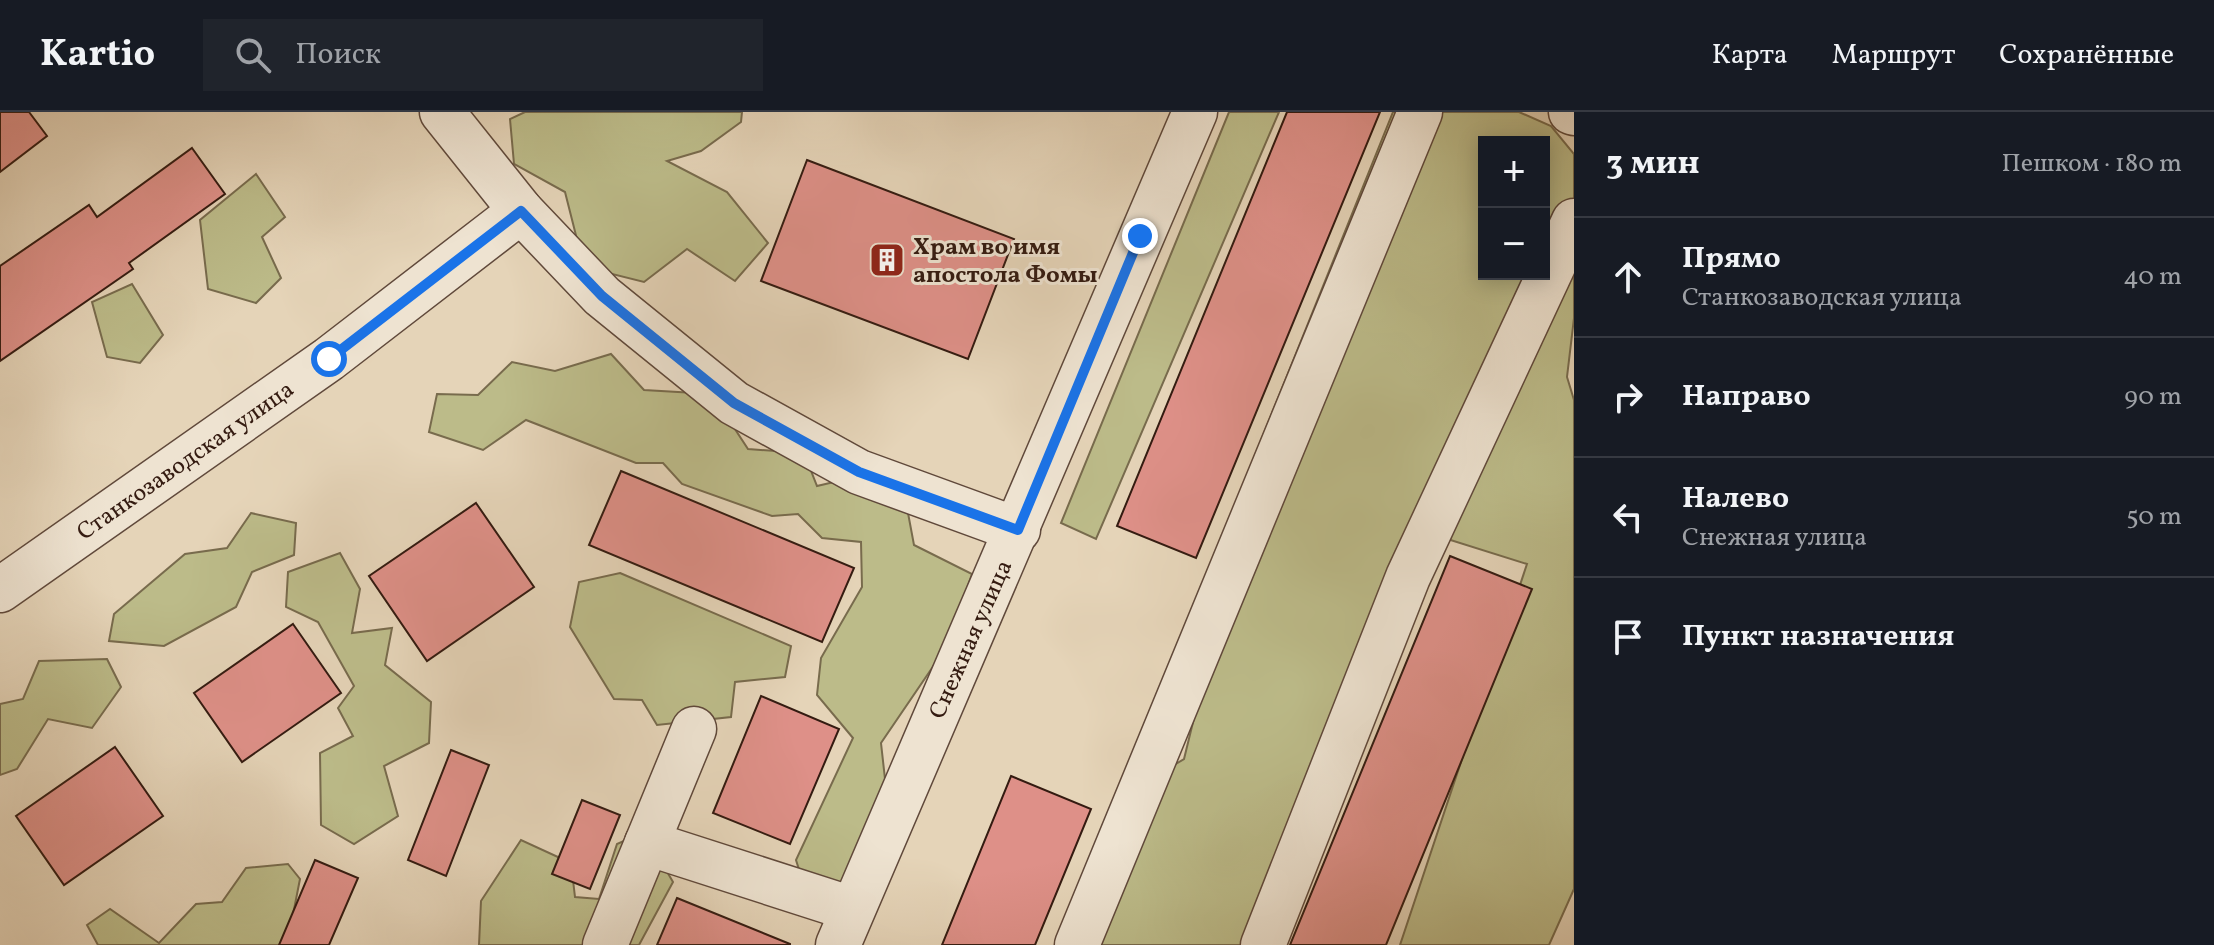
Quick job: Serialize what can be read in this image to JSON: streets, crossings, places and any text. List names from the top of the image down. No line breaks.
{"streets":{"street":["Станкозаводская улица","Снежная улица"]},"places":{"building":["Храм во имя апостола Фомы"]},"page":{"header":"Kartio","search":"Поиск","nav":["Карта","Маршрут","Сохранённые"],"heading":["3 мин","Пешком · 180 m"],"map_buttons":["+","−"],"list":[["Прямо","Станкозаводская улица","40 m"],["Направо","90 m"],["Налево","Снежная улица","50 m"],"Пункт назначения"]}}
